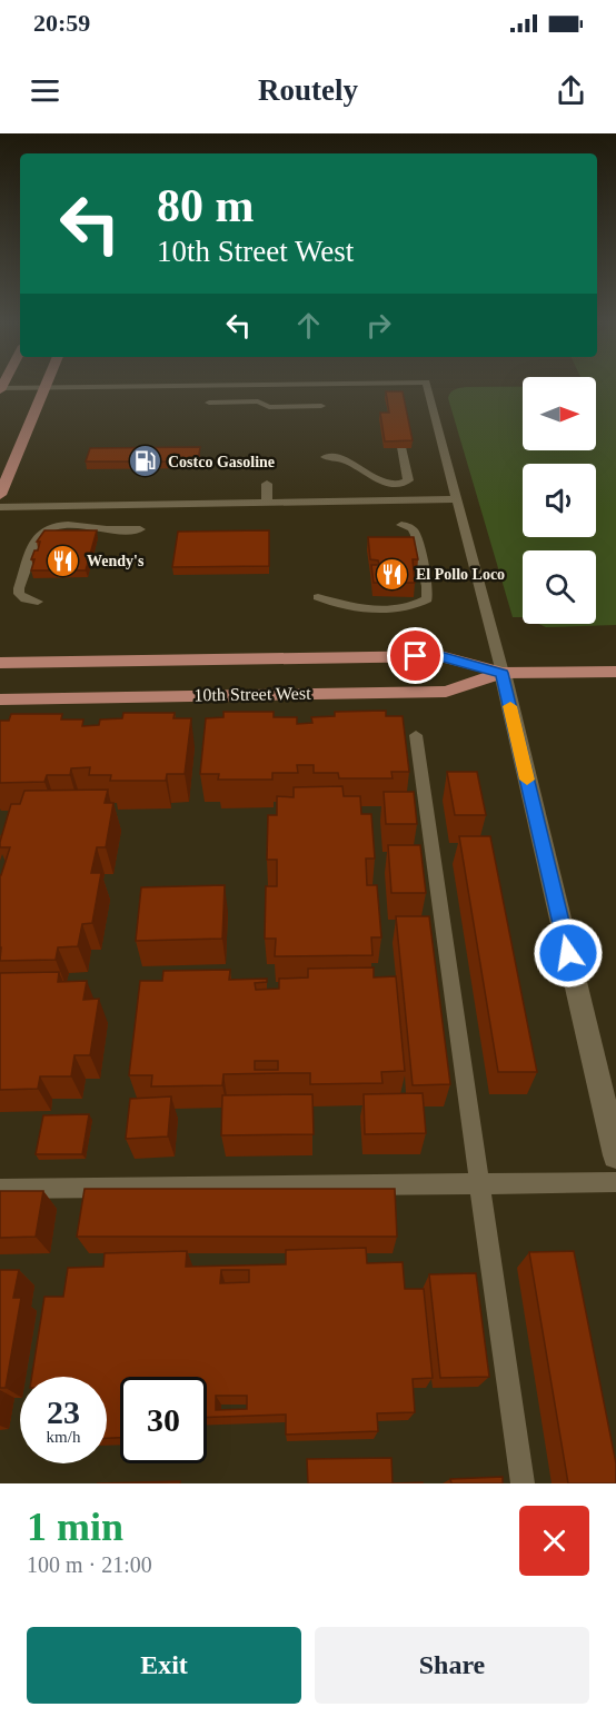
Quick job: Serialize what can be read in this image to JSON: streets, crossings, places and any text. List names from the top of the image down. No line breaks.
{"streets":{"main road":["10th Street West"]},"places":{"fuel station":["Costco Gasoline"],"restaurant":["Wendy's","El Pollo Loco"]},"north":"right","page":{"status":"20:59","header":"Routely","turn":["80 m","10th Street West"],"speed":"23 km/h","limit":"30","heading":["1 min","100 m · 21:00"],"buttons":["Exit","Share"]}}
